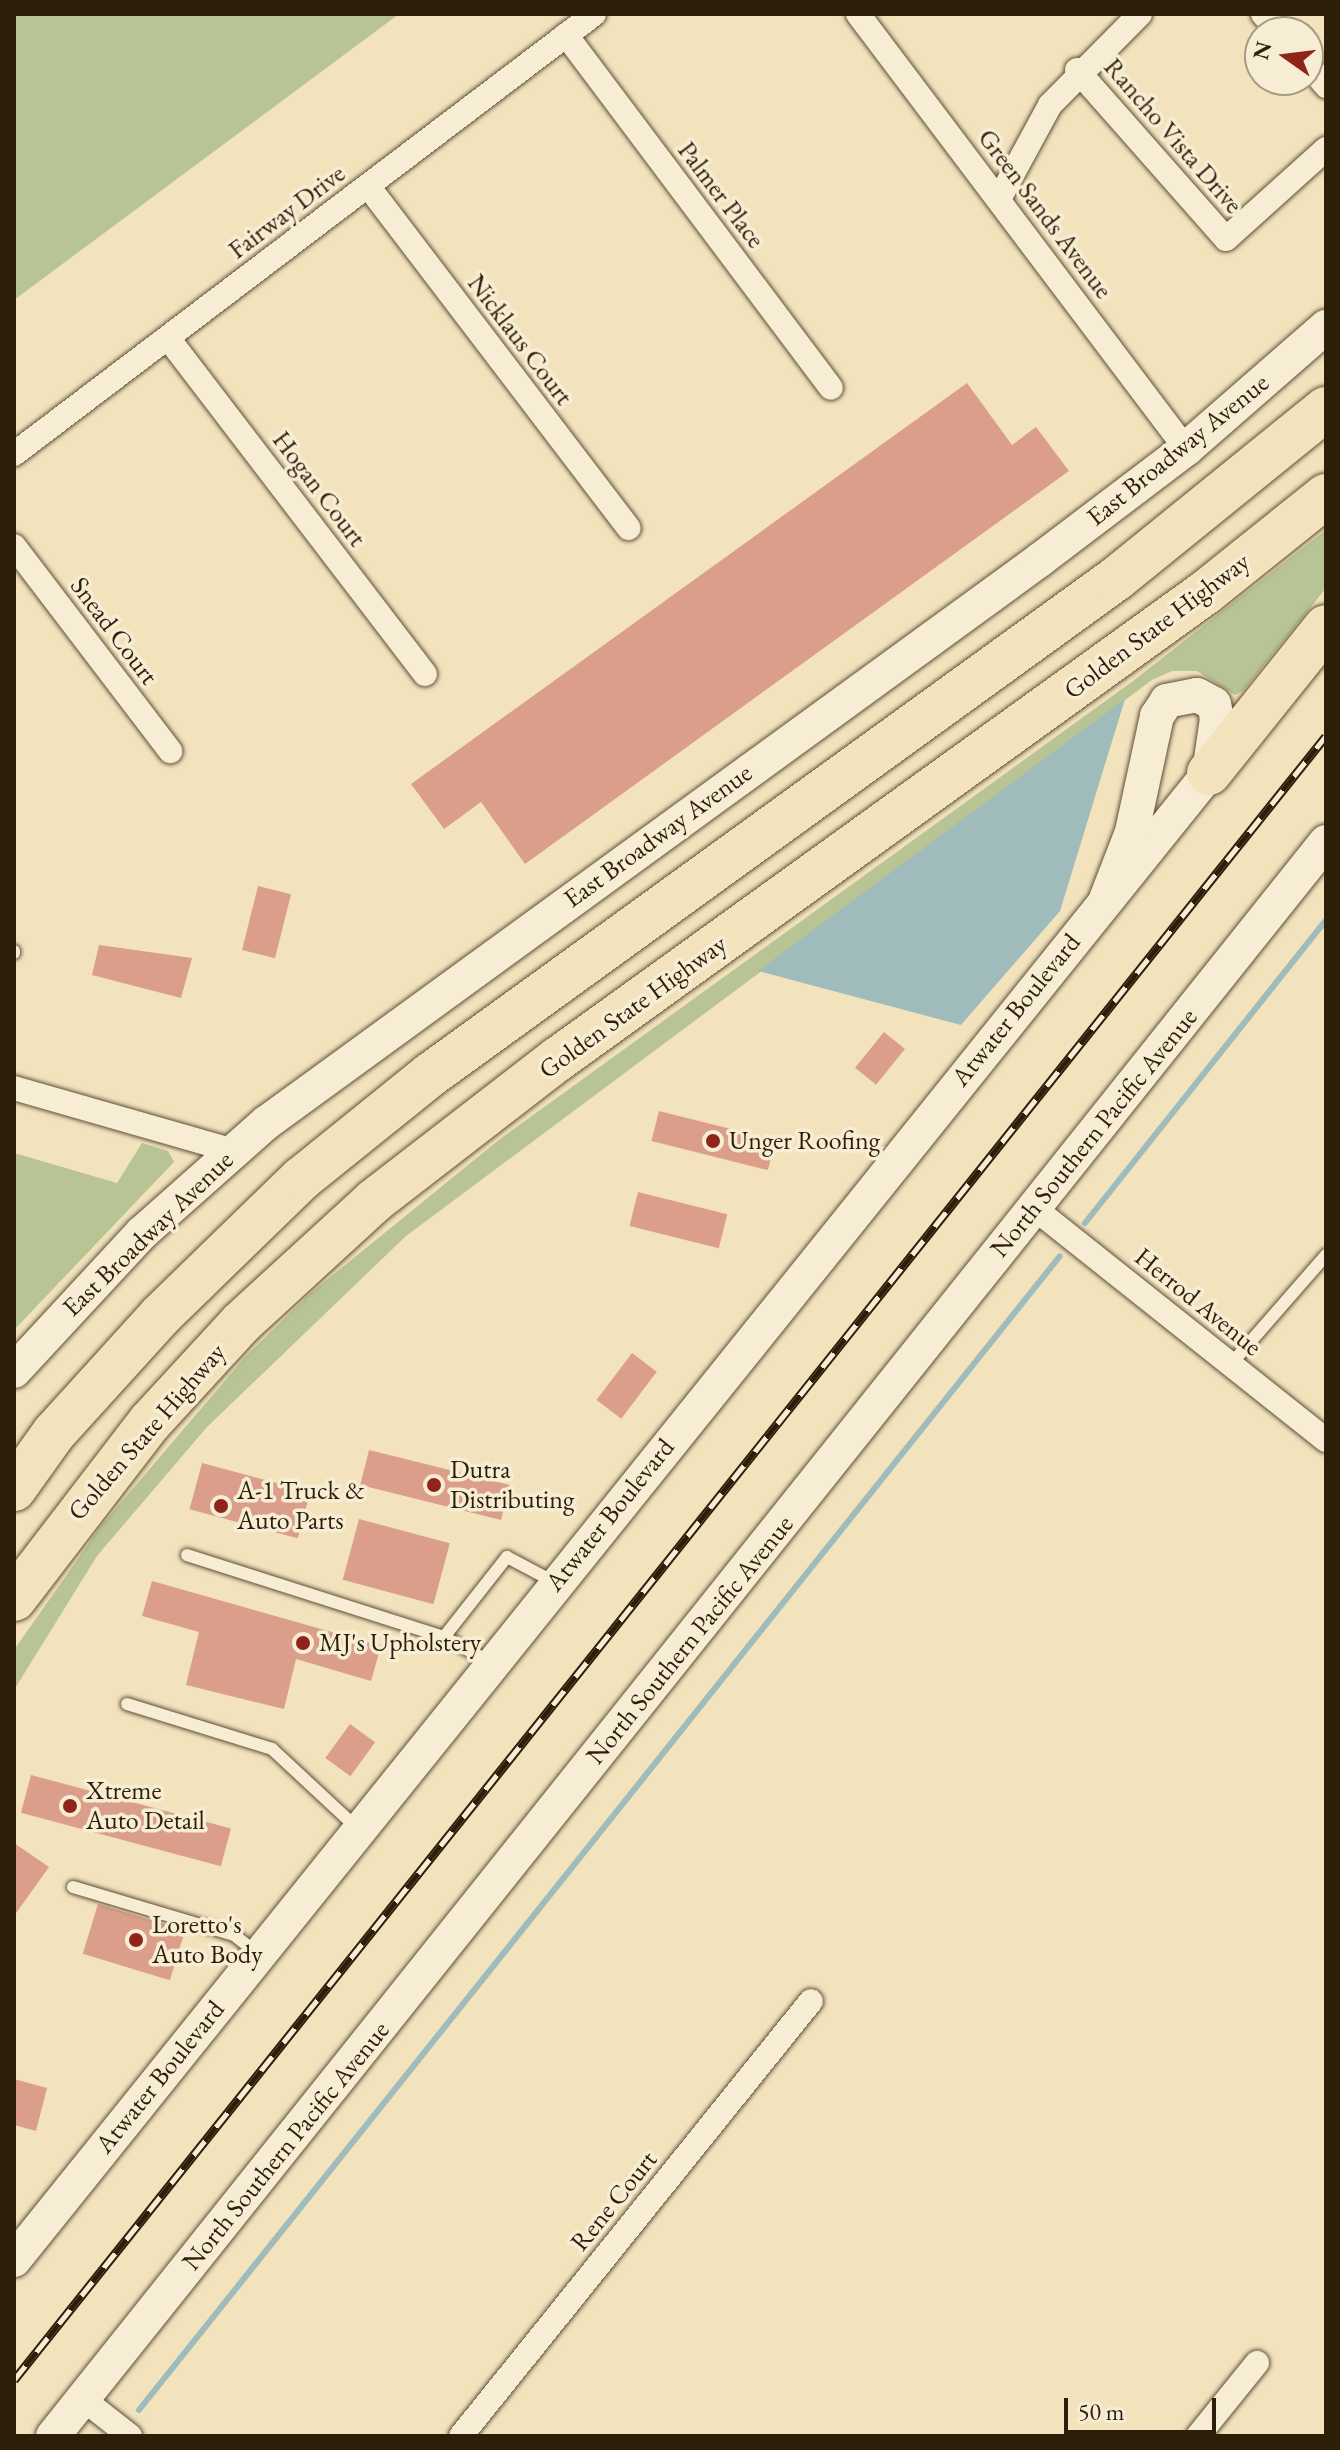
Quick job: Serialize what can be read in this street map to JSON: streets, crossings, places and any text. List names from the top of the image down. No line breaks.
{"streets":{"highway":["Golden State Highway"],"main road":["East Broadway Avenue","Atwater Boulevard","North Southern Pacific Avenue"],"street":["Rancho Vista Drive","Palmer Place","Fairway Drive","Green Sands Avenue","Nicklaus Court","Hogan Court","Snead Court","Herrod Avenue","Rene Court"]},"crossings":[["Palmer Place","Fairway Drive"],["Fairway Drive","Nicklaus Court"],["Fairway Drive","Hogan Court"],["Green Sands Avenue","East Broadway Avenue"],["North Southern Pacific Avenue","Herrod Avenue"]],"places":["Unger Roofing","Dutra Distributing","A-1 Truck & Auto Parts","MJ's Upholstery","Xtreme Auto Detail","Loretto's Auto Body"],"scale_bar":"50 m","north":"left"}
